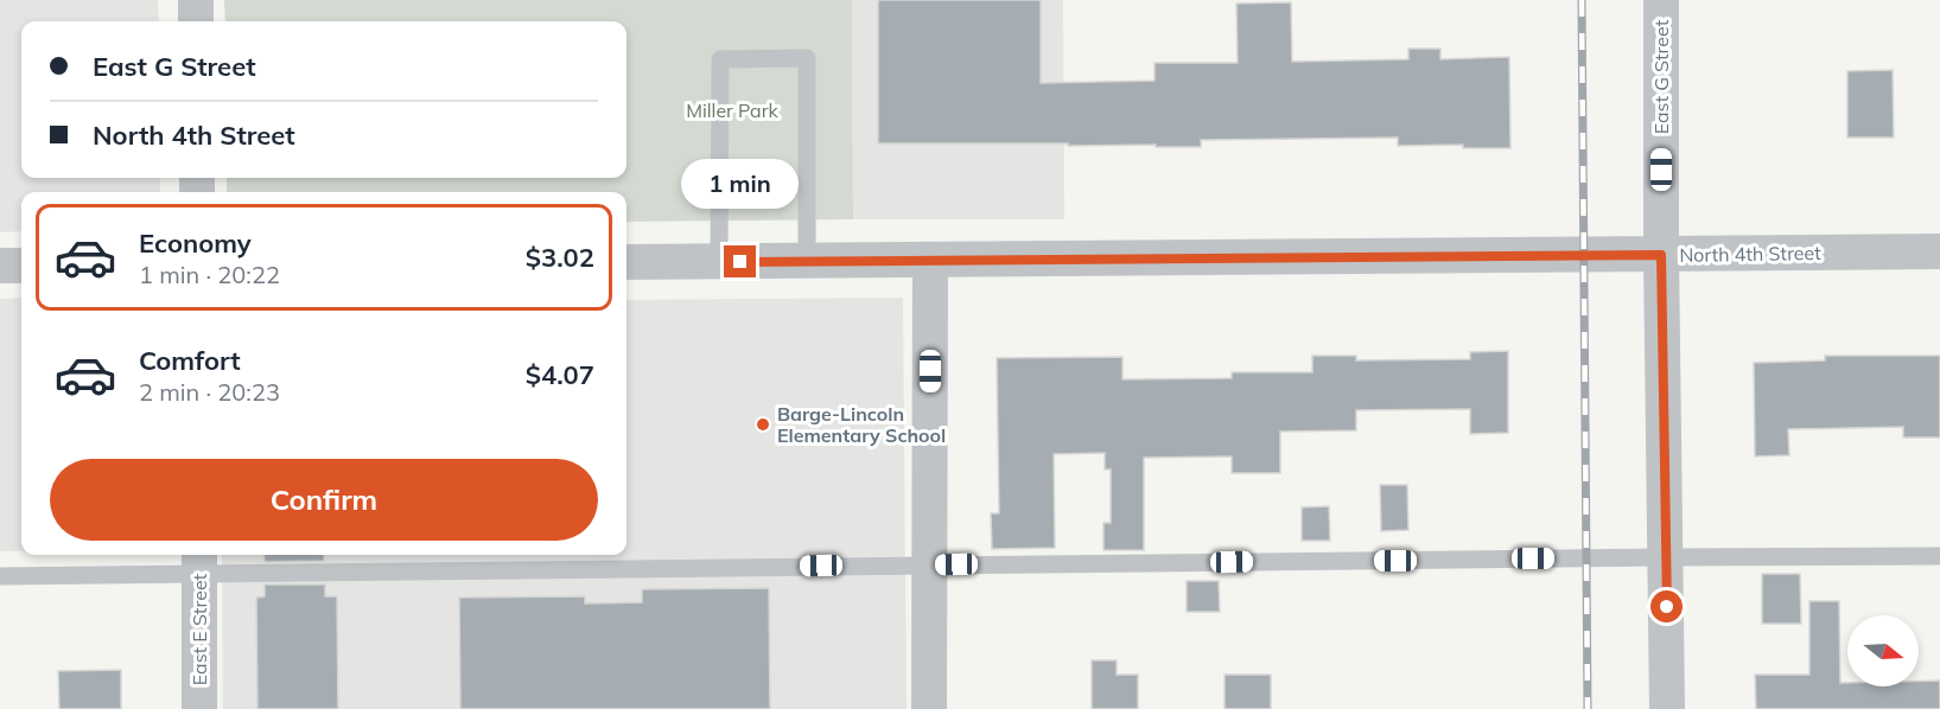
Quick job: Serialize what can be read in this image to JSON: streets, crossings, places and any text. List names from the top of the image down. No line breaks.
{"streets":{"street":["East G Street","North 4th Street","East E Street"]},"crossings":[["East G Street","North 4th Street"]],"parks":["Miller Park"],"places":["Barge-Lincoln Elementary School"],"north":"right","page":{"banner":["East G Street","North 4th Street"],"bubble":"1 min","list":[{"name":"Economy","note":"1 min · 20:22","value":"$3.02"},{"name":"Comfort","note":"2 min · 20:23","value":"$4.07"}],"buttons":"Confirm"}}
